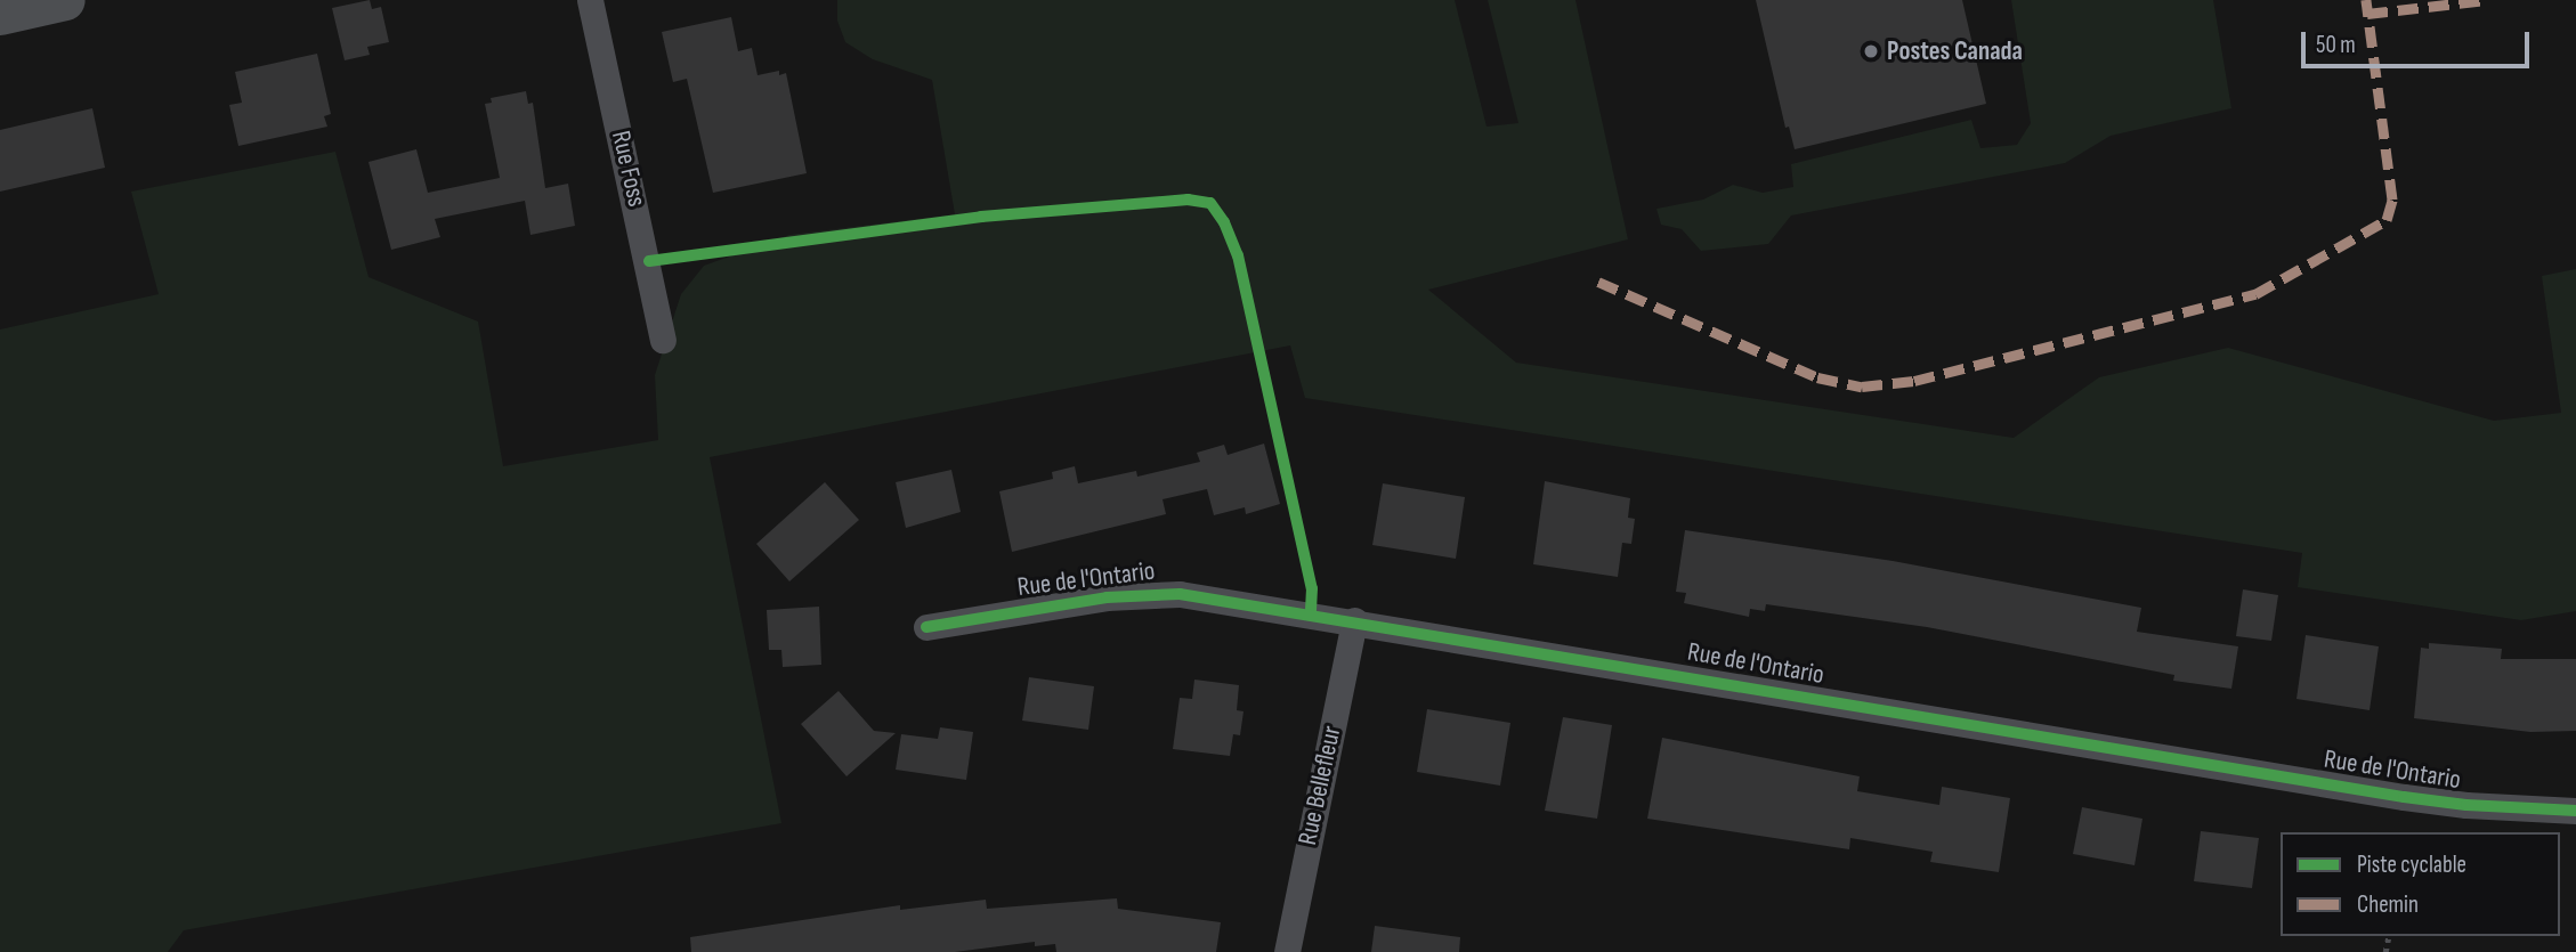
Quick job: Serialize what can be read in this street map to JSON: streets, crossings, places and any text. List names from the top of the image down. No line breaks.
{"streets":{"street":["Rue Foss","Rue de l'Ontario","Rue Bellefleur"]},"crossings":[["Rue de l'Ontario","Rue Bellefleur"]],"places":["Postes Canada"],"legend":["Piste cyclable","Chemin"],"scale_bar":"50 m"}
